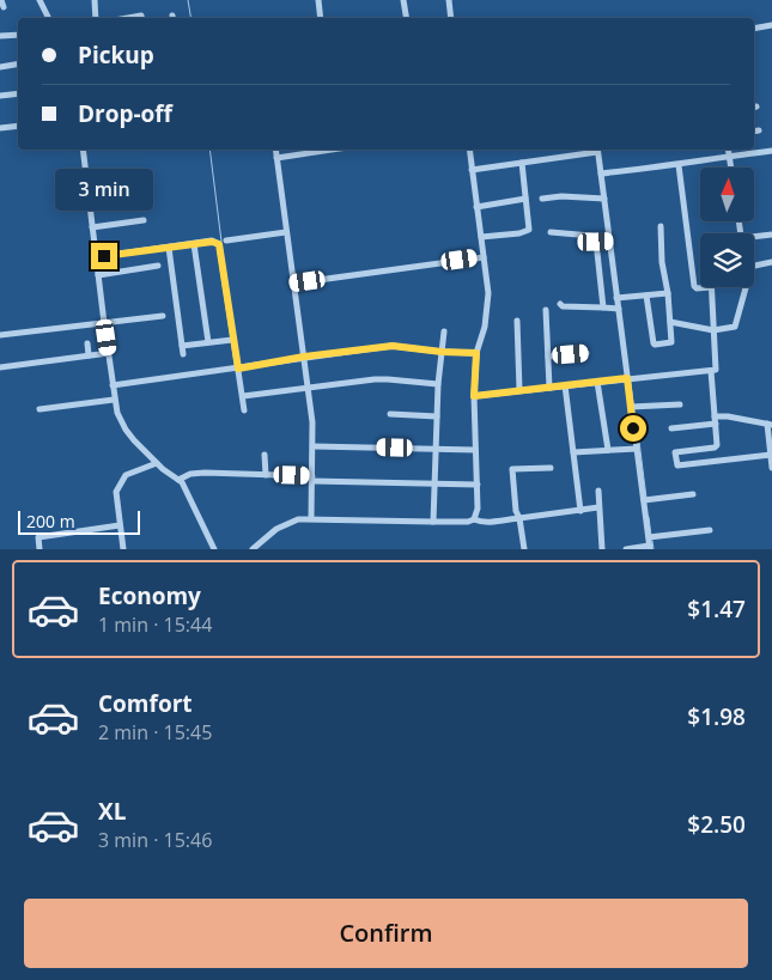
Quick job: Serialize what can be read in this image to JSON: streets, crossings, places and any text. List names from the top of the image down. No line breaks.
{"scale_bar":"200 m","north":"top","page":{"banner":["Pickup","Drop-off"],"bubble":"3 min","scale":"200 m","list":[{"name":"Economy","note":"1 min · 15:44","value":"$1.47"},{"name":"Comfort","note":"2 min · 15:45","value":"$1.98"},{"name":"XL","note":"3 min · 15:46","value":"$2.50"}],"buttons":"Confirm"}}
